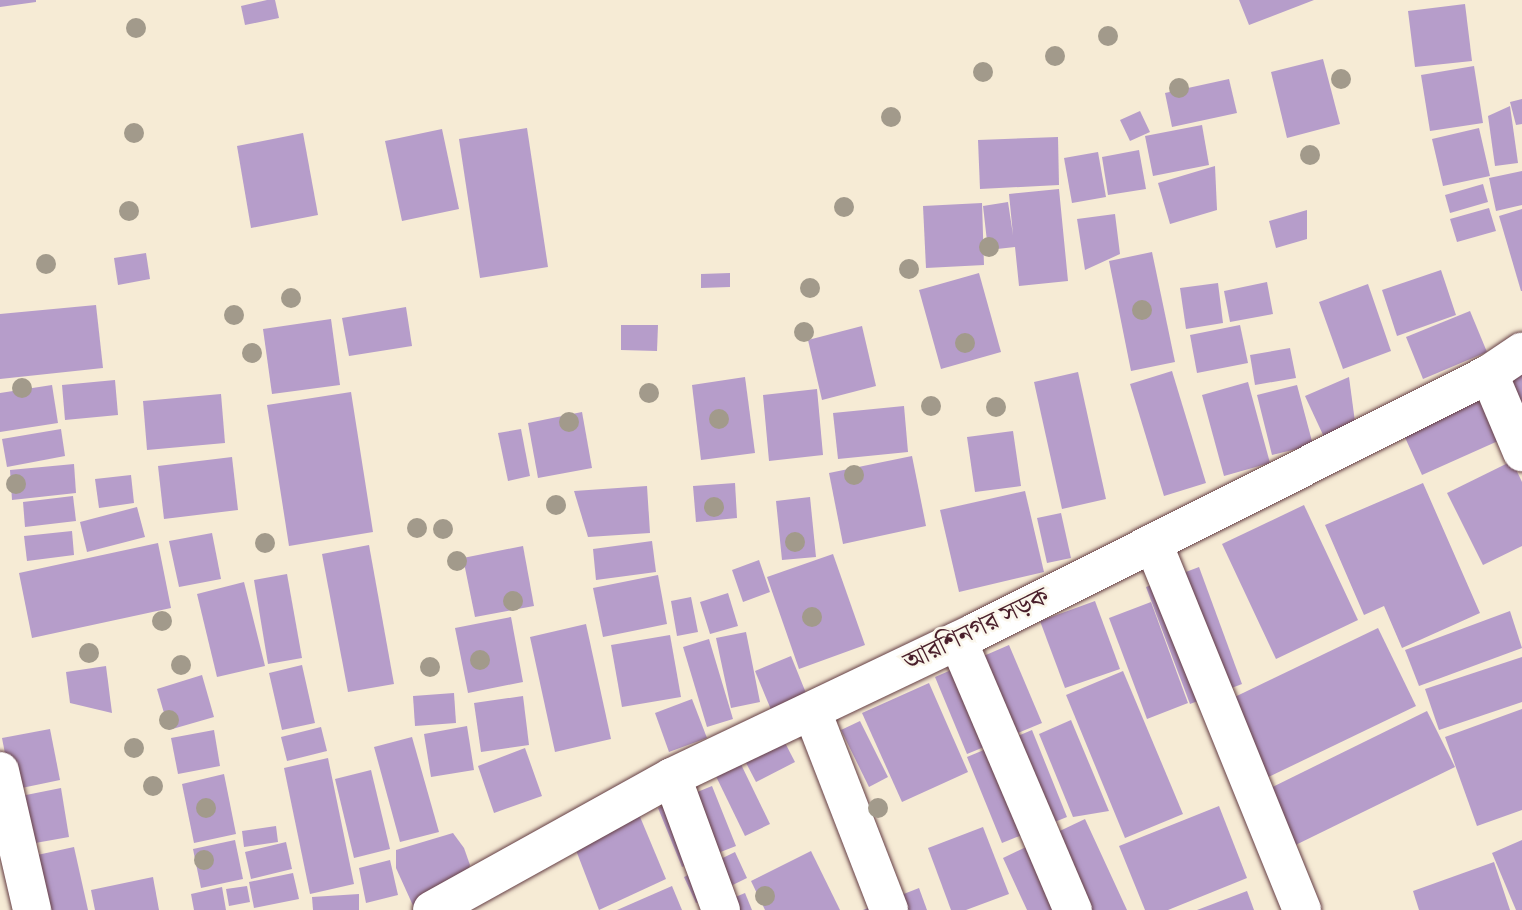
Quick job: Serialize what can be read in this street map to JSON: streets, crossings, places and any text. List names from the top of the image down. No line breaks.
{"streets":{"street":["আরশিনগর সড়ক"]}}
